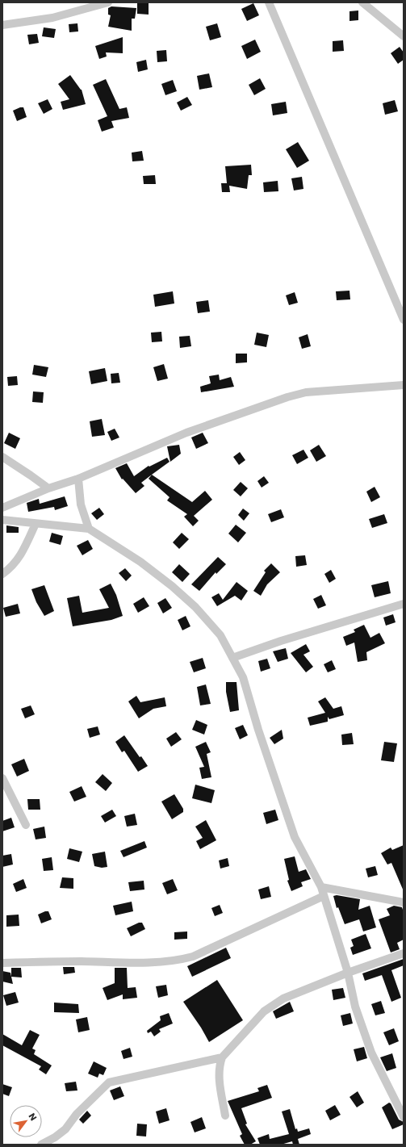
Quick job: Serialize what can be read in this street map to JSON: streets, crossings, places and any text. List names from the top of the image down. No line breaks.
{"north":"top right"}
